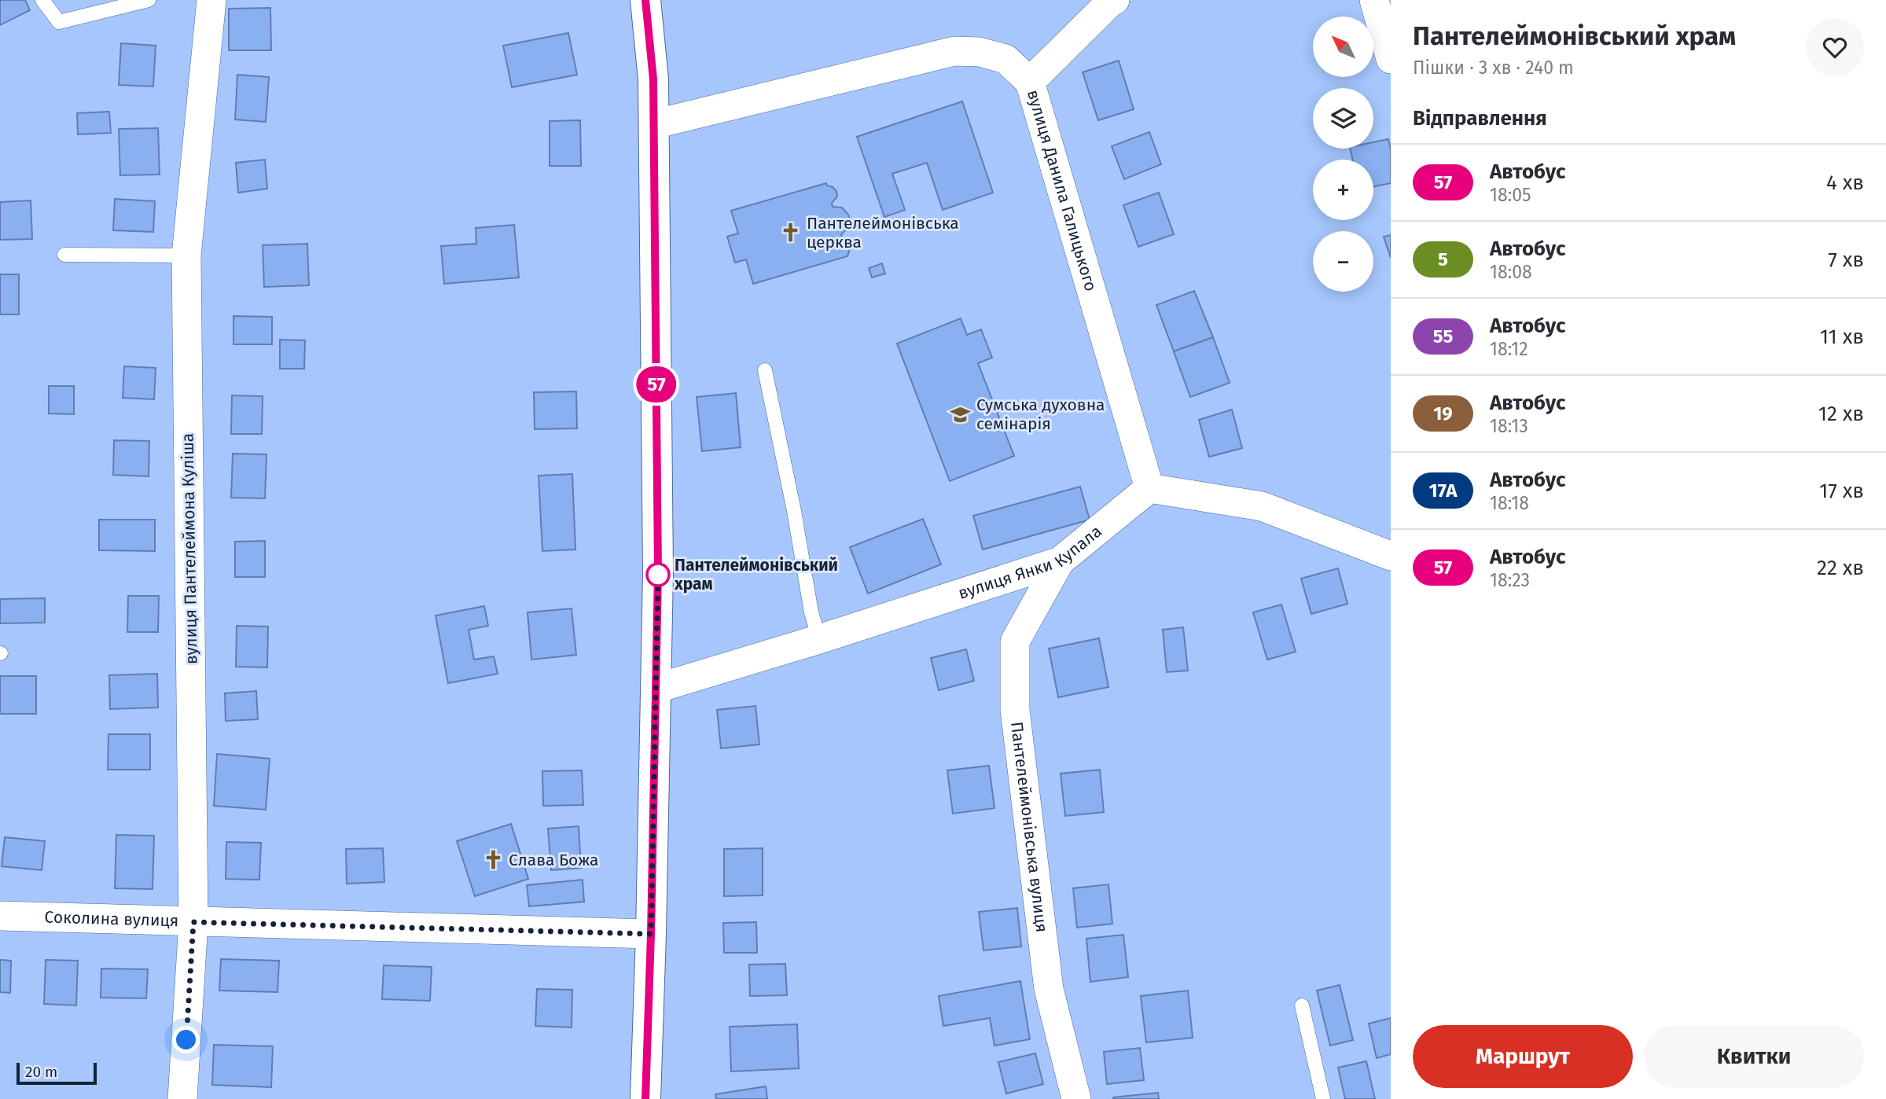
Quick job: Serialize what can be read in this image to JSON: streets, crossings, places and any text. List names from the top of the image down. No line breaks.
{"streets":{"street":["вулиця Данила Галицького","вулиця Пантелеймона Куліша","вулиця Янки Купала","Пантелеймонівська вулиця","Соколина вулиця"]},"crossings":[["вулиця Данила Галицького","вулиця Янки Купала"],["вулиця Пантелеймона Куліша","Соколина вулиця"],["вулиця Янки Купала","Пантелеймонівська вулиця"]],"places":{"church":["Пантелеймонівська церква","Слава Божа"],"school or university":["Сумська духовна семінарія"],"other":["Пантелеймонівський храм"]},"lines":["bus line 57"],"scale_bar":"20 m","north":"top left","page":{"on_map":"57","heading":[["Пантелеймонівський храм","Пішки · 3 хв · 240 m"],"Відправлення"],"map_buttons":["+","−"],"list":[{"mark":"57","name":"Автобус","note":"18:05","value":"4 хв"},{"mark":"5","name":"Автобус","note":"18:08","value":"7 хв"},{"mark":"55","name":"Автобус","note":"18:12","value":"11 хв"},{"mark":"19","name":"Автобус","note":"18:13","value":"12 хв"},{"mark":"17А","name":"Автобус","note":"18:18","value":"17 хв"},{"mark":"57","name":"Автобус","note":"18:23","value":"22 хв"}],"buttons":["Маршрут","Квитки"],"scale":"20 m"}}
